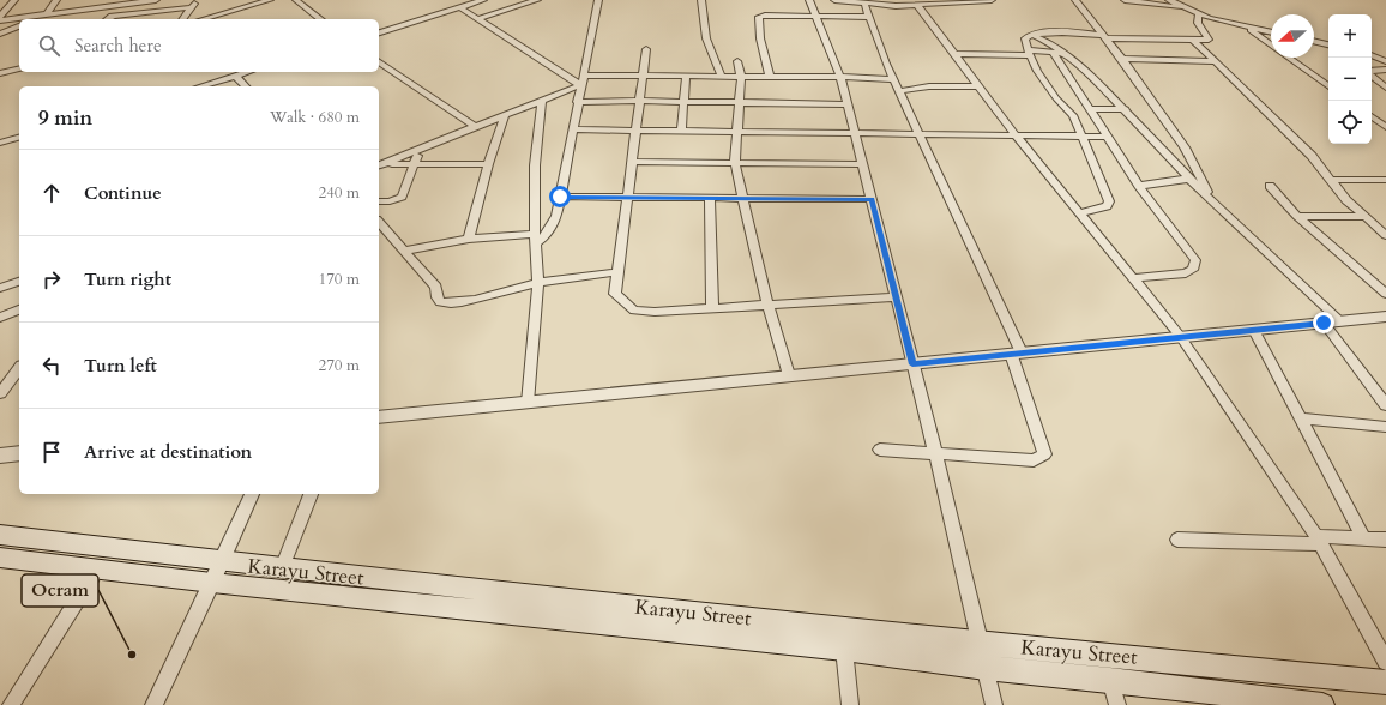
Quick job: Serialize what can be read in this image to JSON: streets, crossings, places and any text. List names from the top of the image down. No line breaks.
{"streets":{"main road":["Karayu Street"]},"places":["Ocram"],"north":"left","page":{"map_buttons":["+","−"],"search":"Search here","heading":["9 min","Walk · 680 m"],"list":[["Continue","240 m"],["Turn right","170 m"],["Turn left","270 m"],"Arrive at destination"]}}
